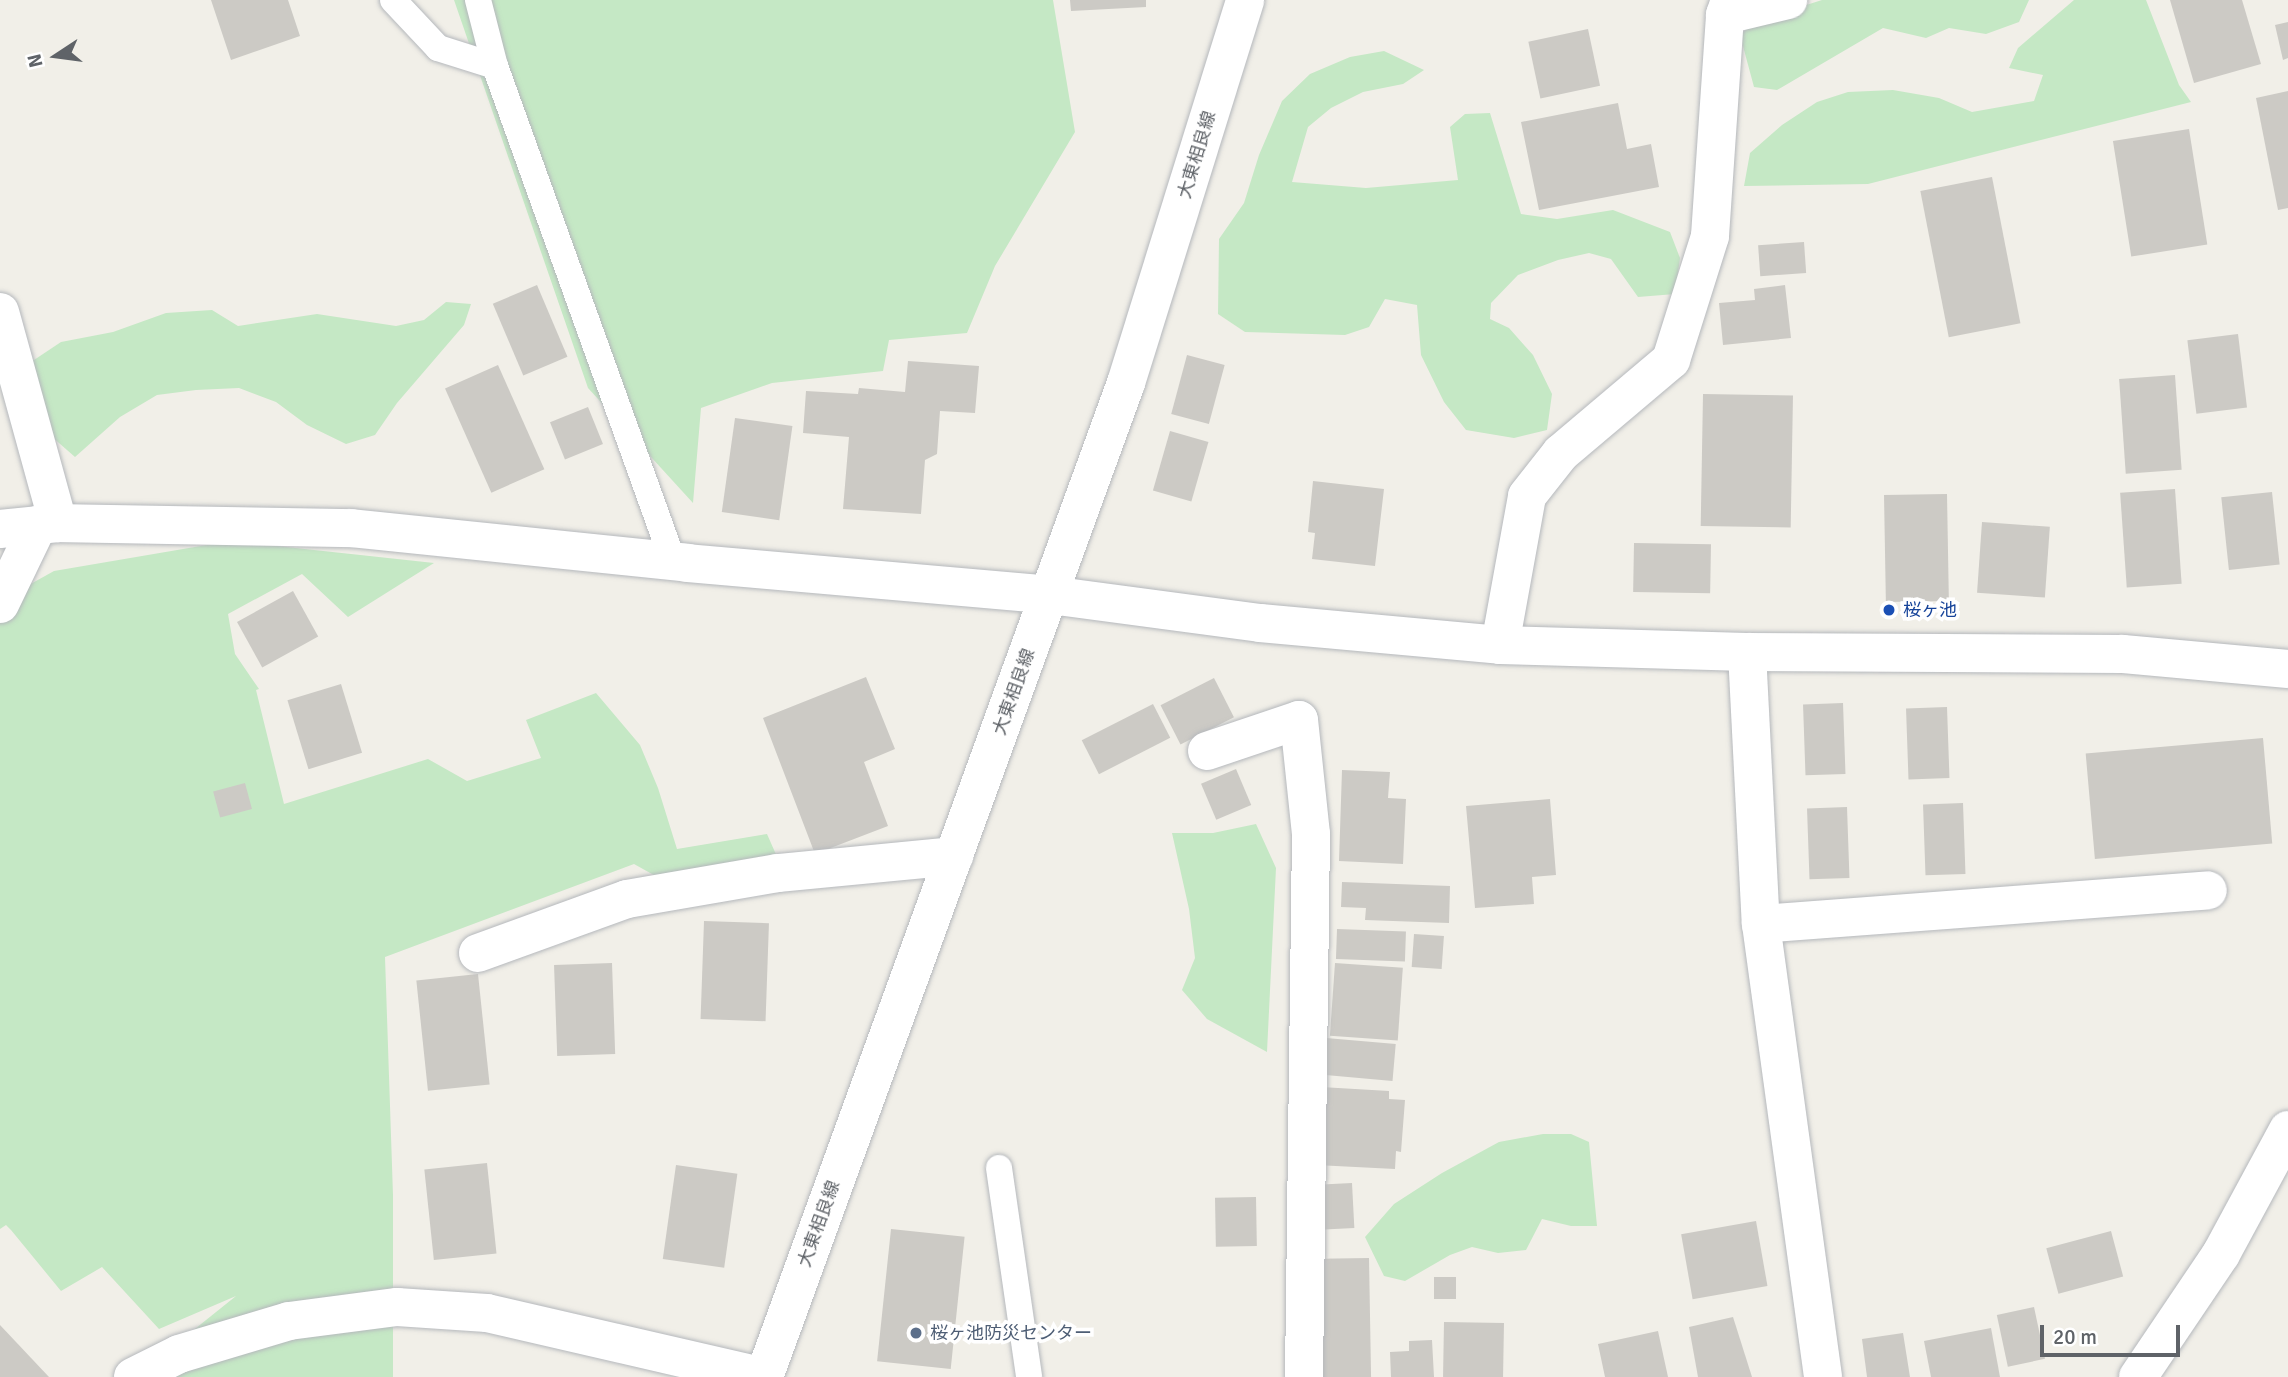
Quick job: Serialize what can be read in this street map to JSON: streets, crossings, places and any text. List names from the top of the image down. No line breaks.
{"streets":{"street":["大東相良線"]},"places":["桜ヶ池","桜ヶ池防災センター"],"scale_bar":"20 m","north":"left"}
